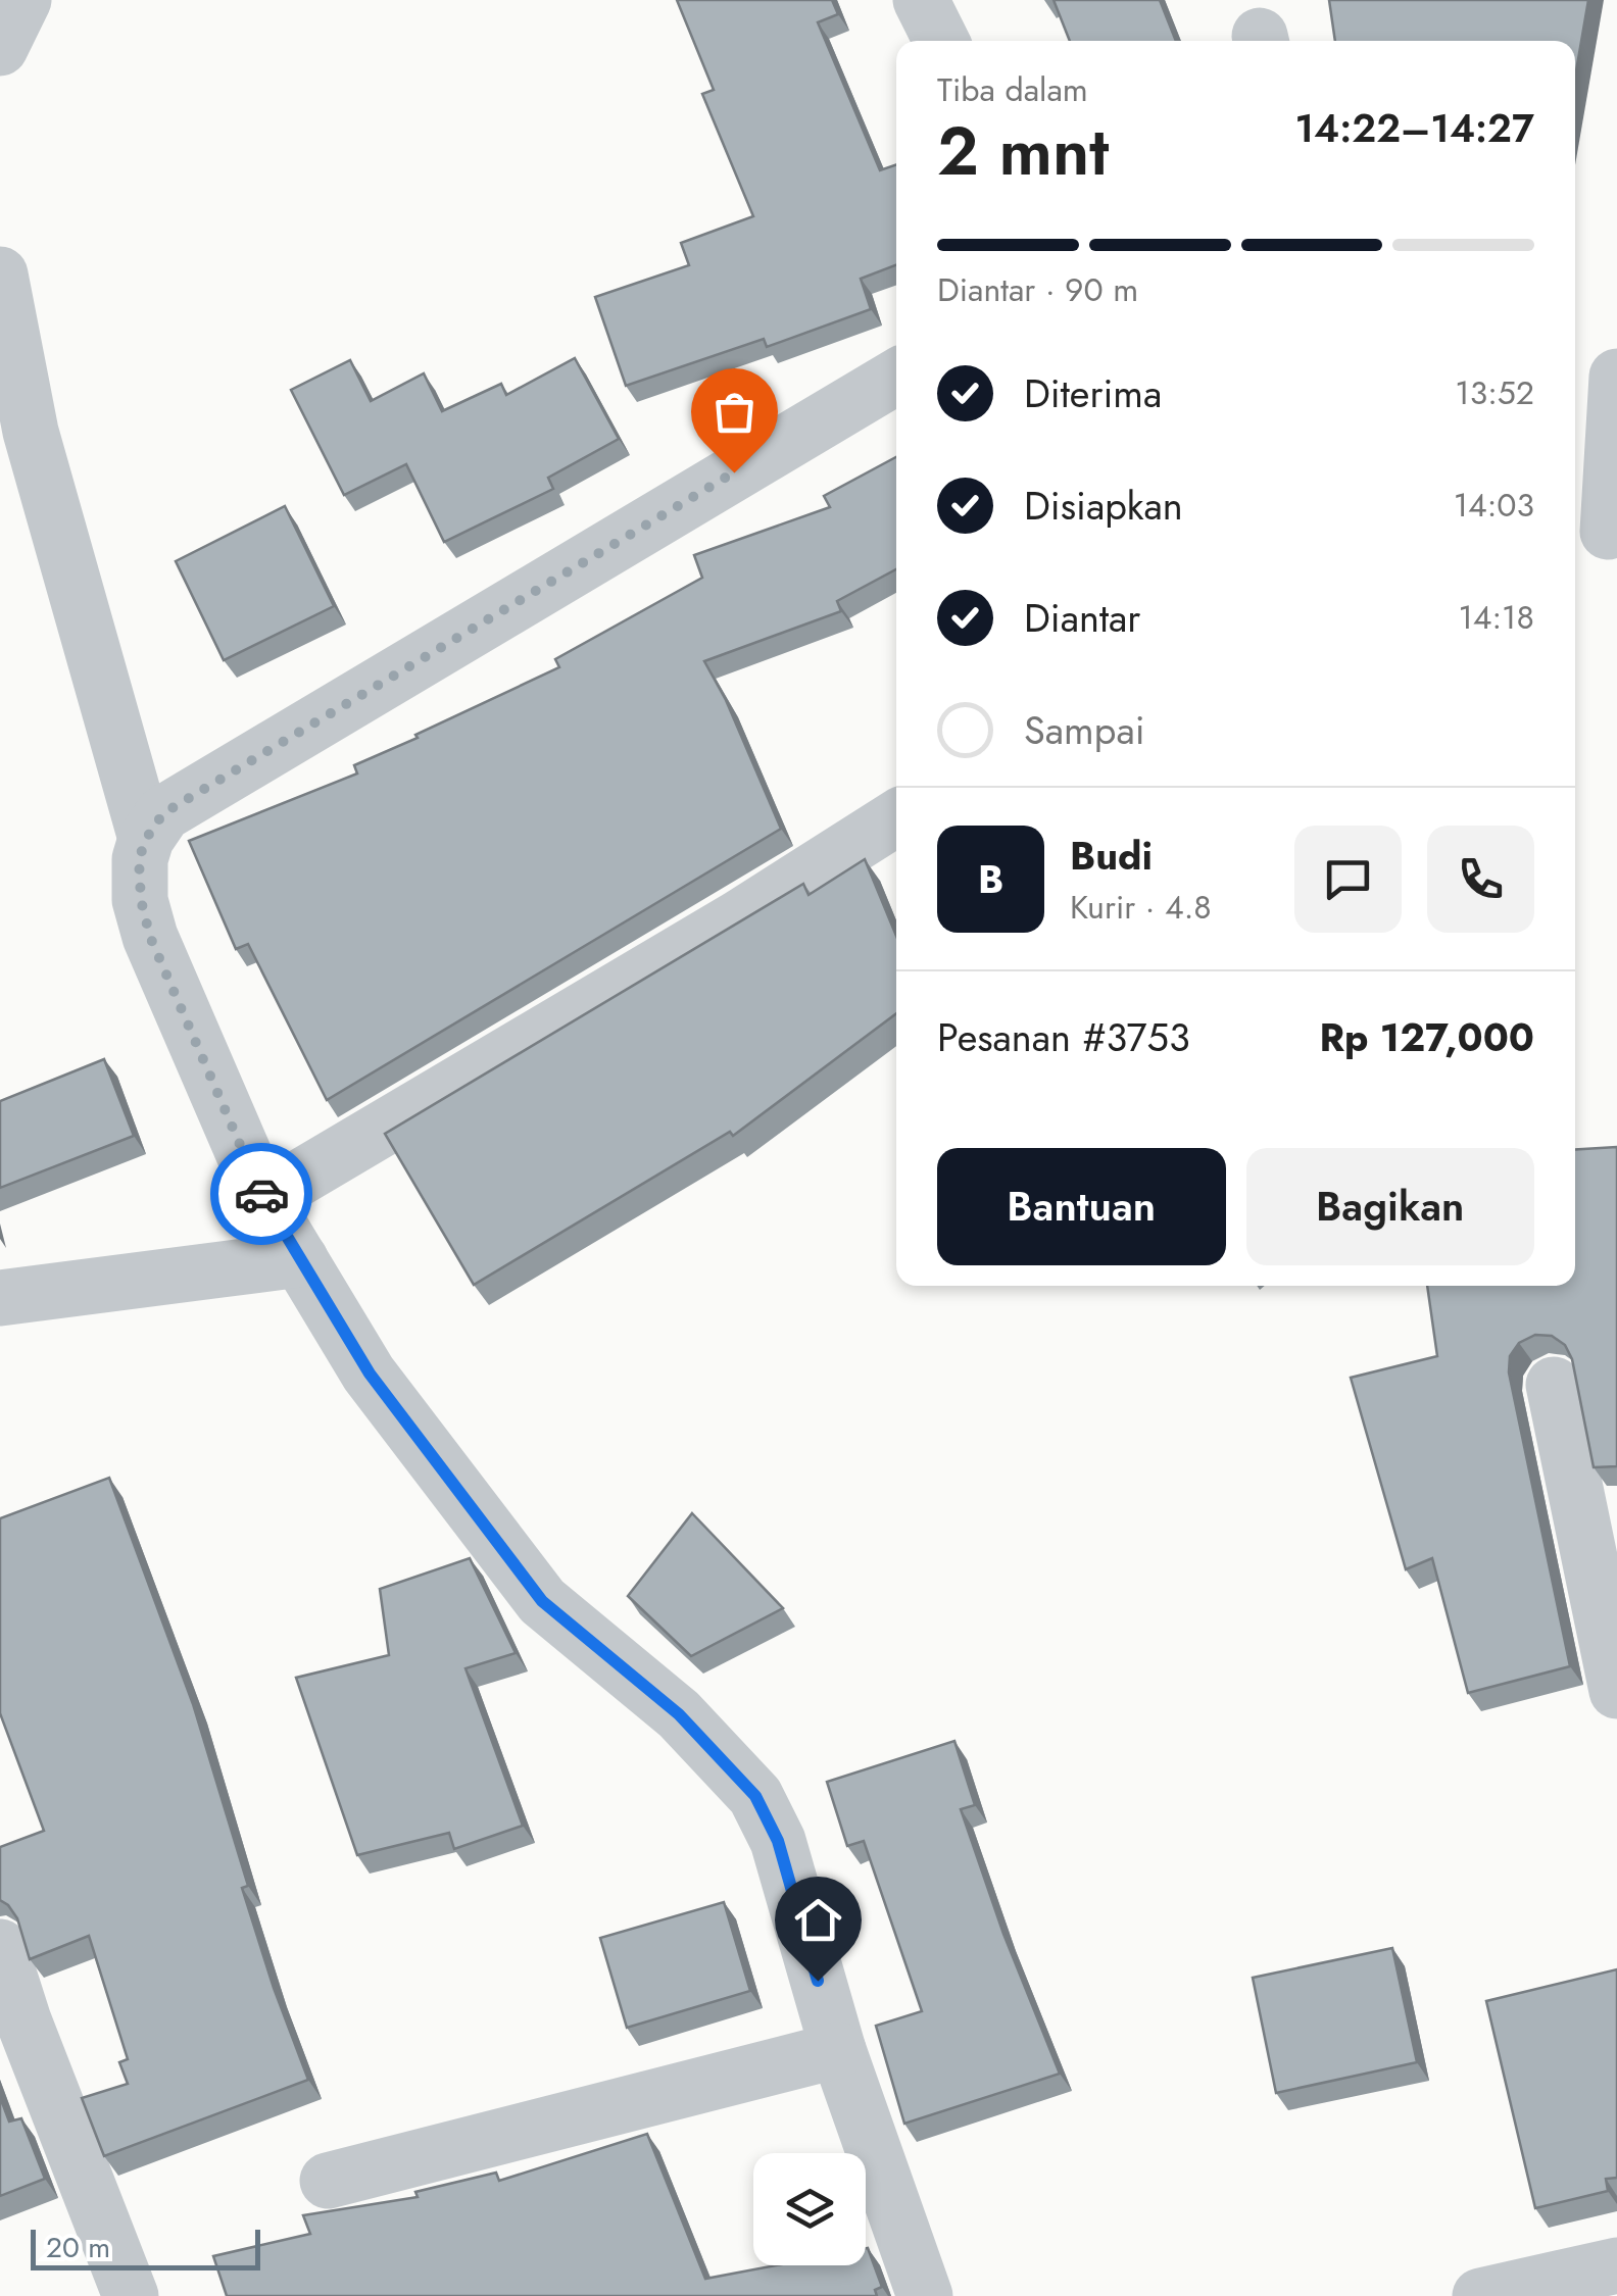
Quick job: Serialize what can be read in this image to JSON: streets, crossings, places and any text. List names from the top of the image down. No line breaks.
{"scale_bar":"20 m","page":{"heading":["2 mnt","Tiba dalam","14:22–14:27"],"panel":["Budi","Kurir · 4.8","Pesanan #3753","Rp 127,000"],"bar":"Diantar · 90 m","list":[["Diterima","13:52"],["Disiapkan","14:03"],["Diantar","14:18"],"Sampai"],"round":"B","buttons":["Bantuan","Bagikan"],"scale":"20 m"}}
